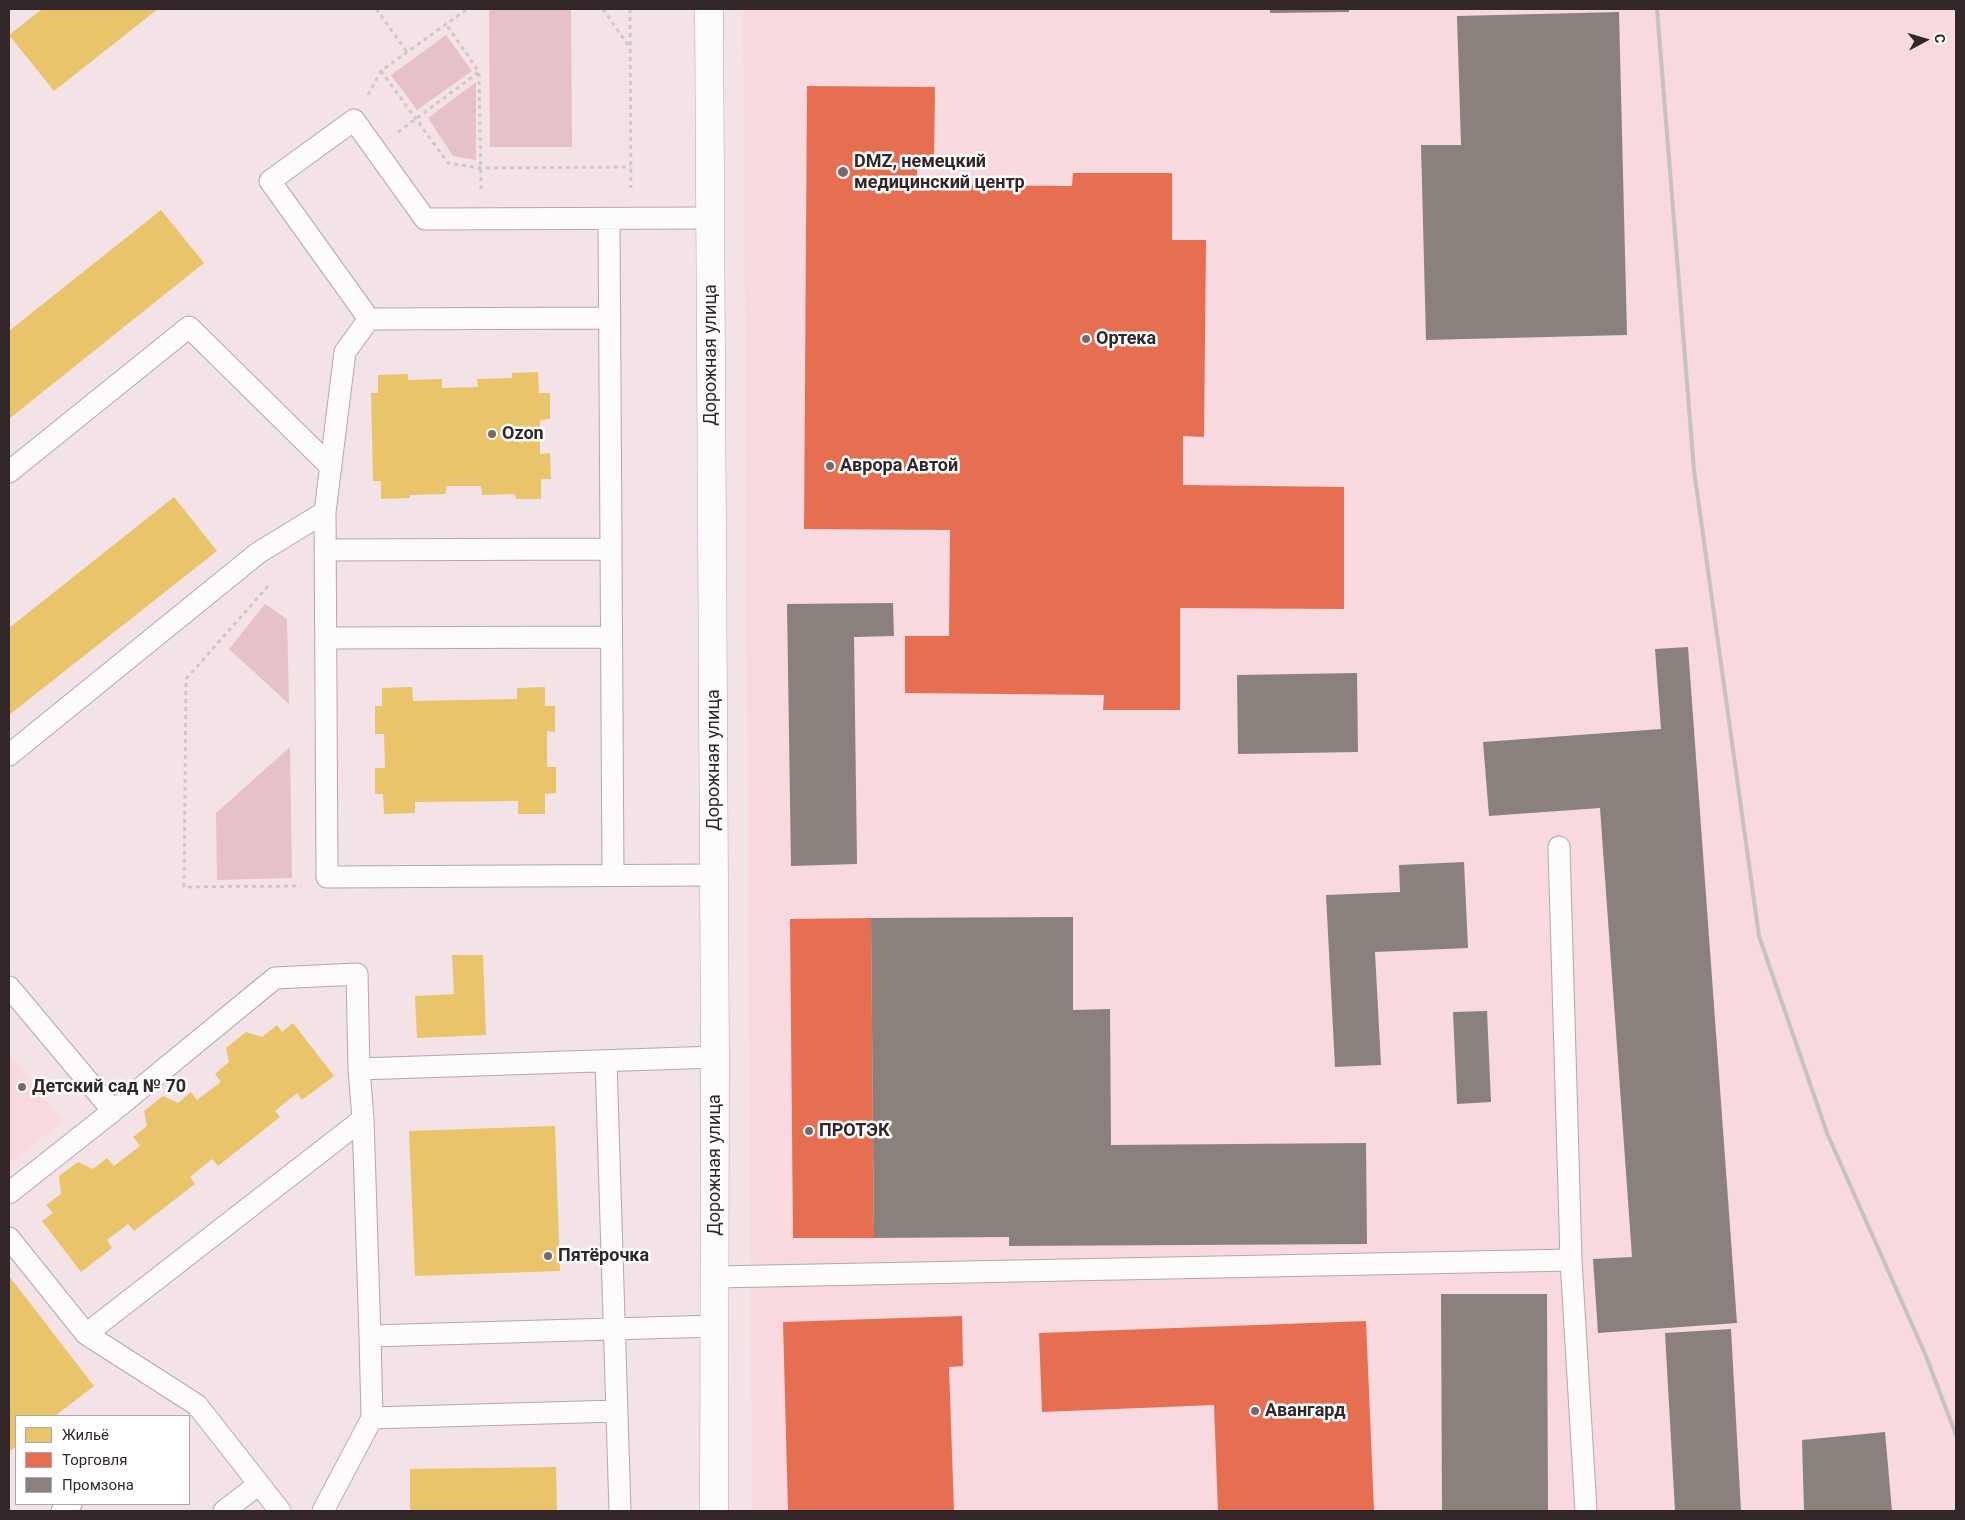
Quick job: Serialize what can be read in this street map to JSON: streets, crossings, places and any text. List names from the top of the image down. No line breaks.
{"streets":{"street":["Дорожная улица"]},"places":["DMZ, немецкий медицинский центр","Ортека","Ozon","Аврора Автой","Детский сад № 70","ПРОТЭК","Пятёрочка","Авангард"],"legend":["Жильё","Торговля","Промзона"],"north":"right"}
